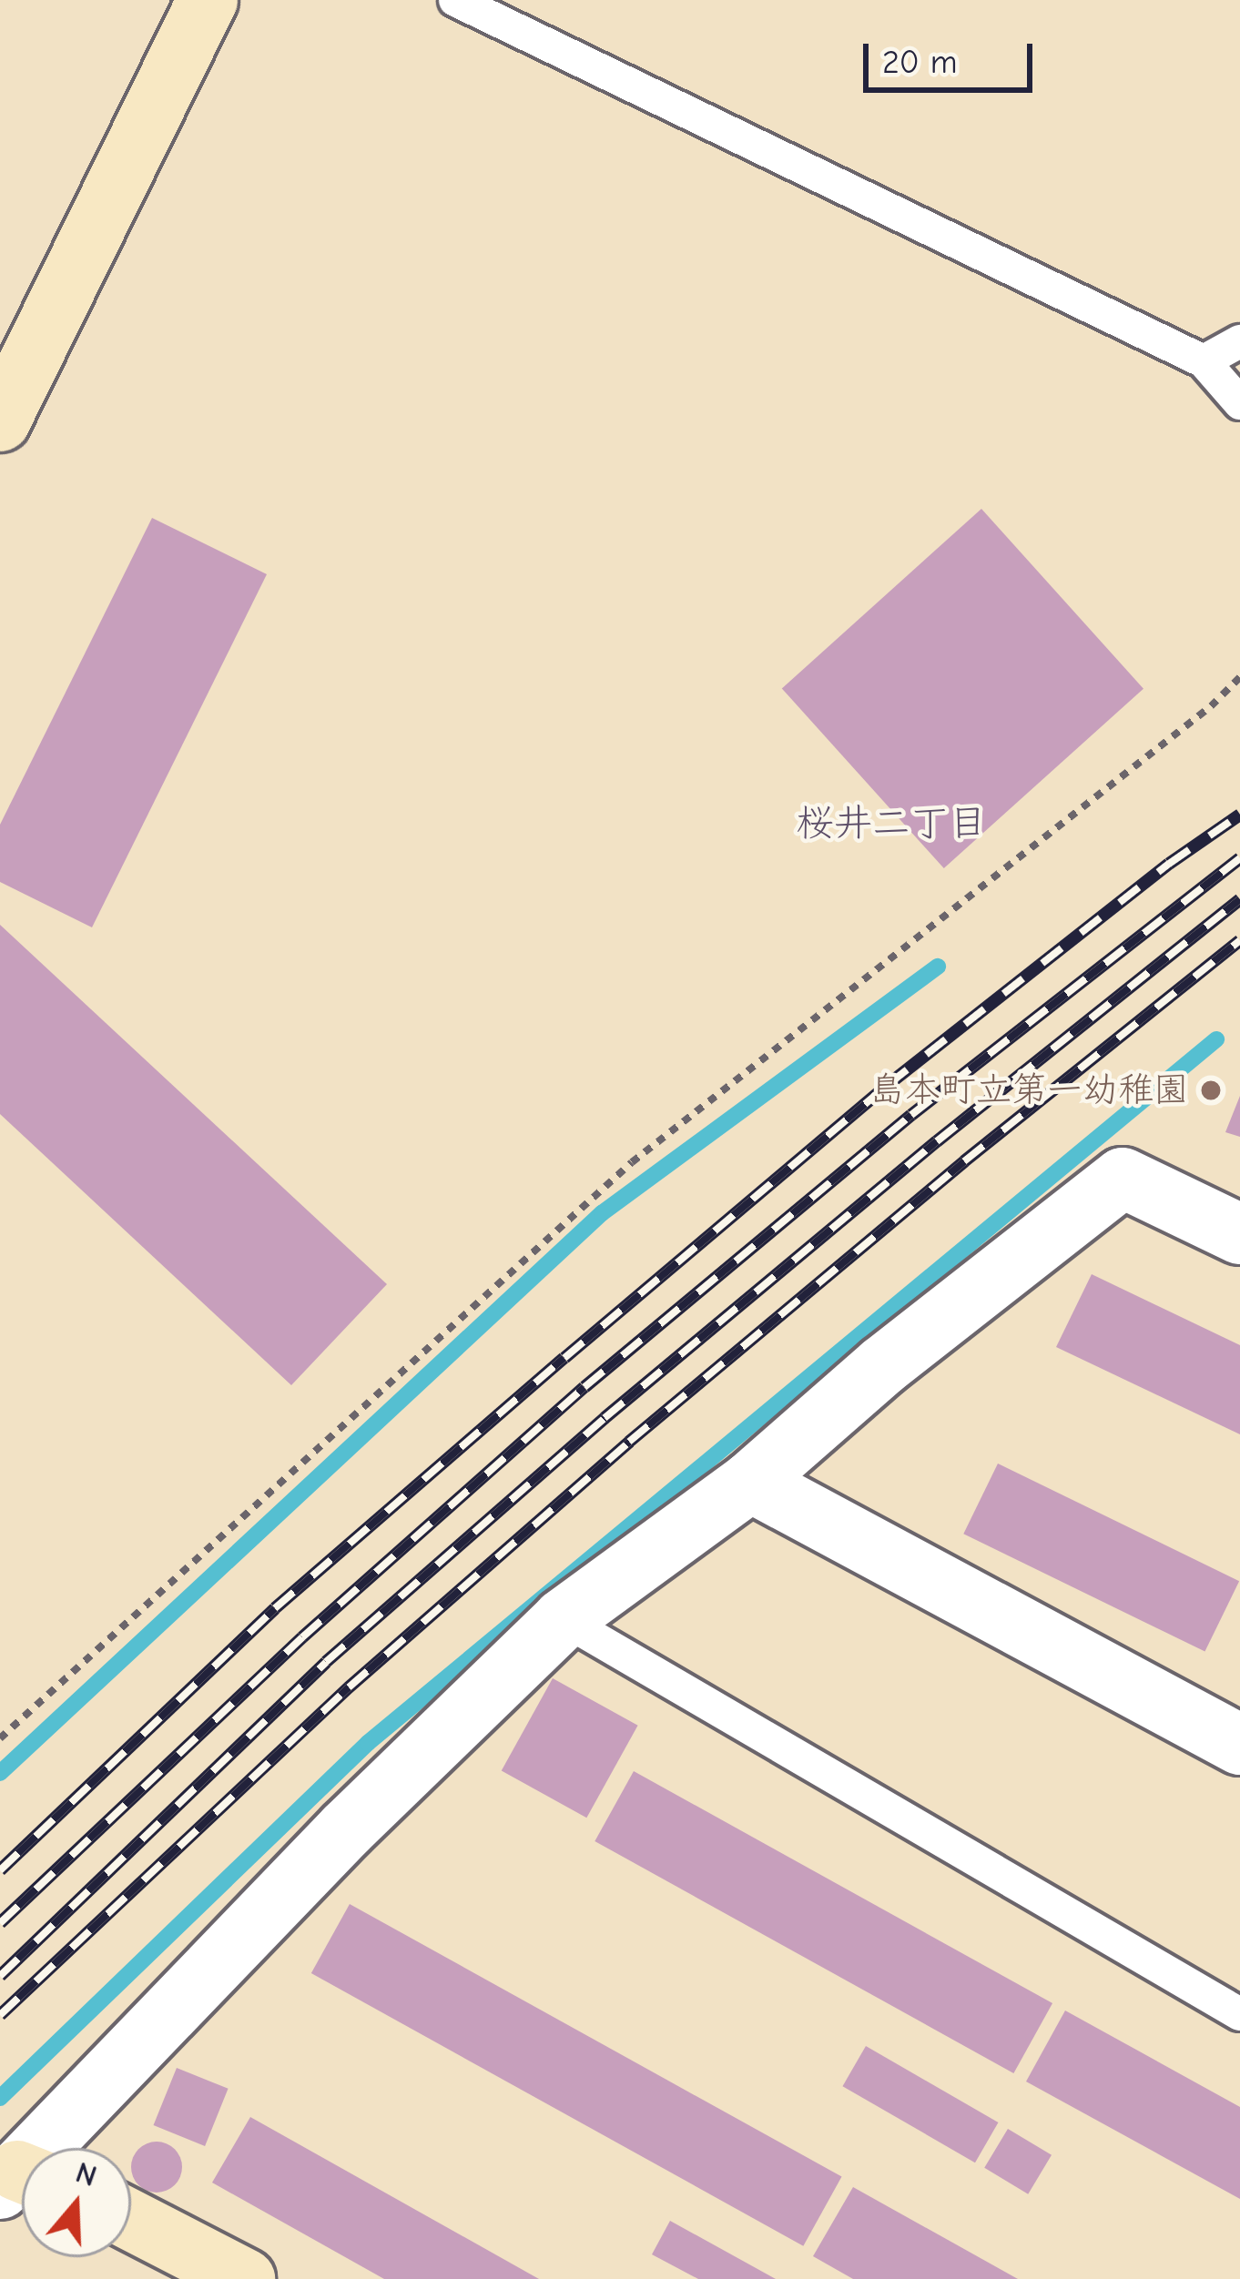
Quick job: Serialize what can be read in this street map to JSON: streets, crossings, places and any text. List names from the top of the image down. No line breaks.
{"districts":["桜井二丁目"],"places":["島本町立第一幼稚園"],"scale_bar":"20 m","north":"top"}
